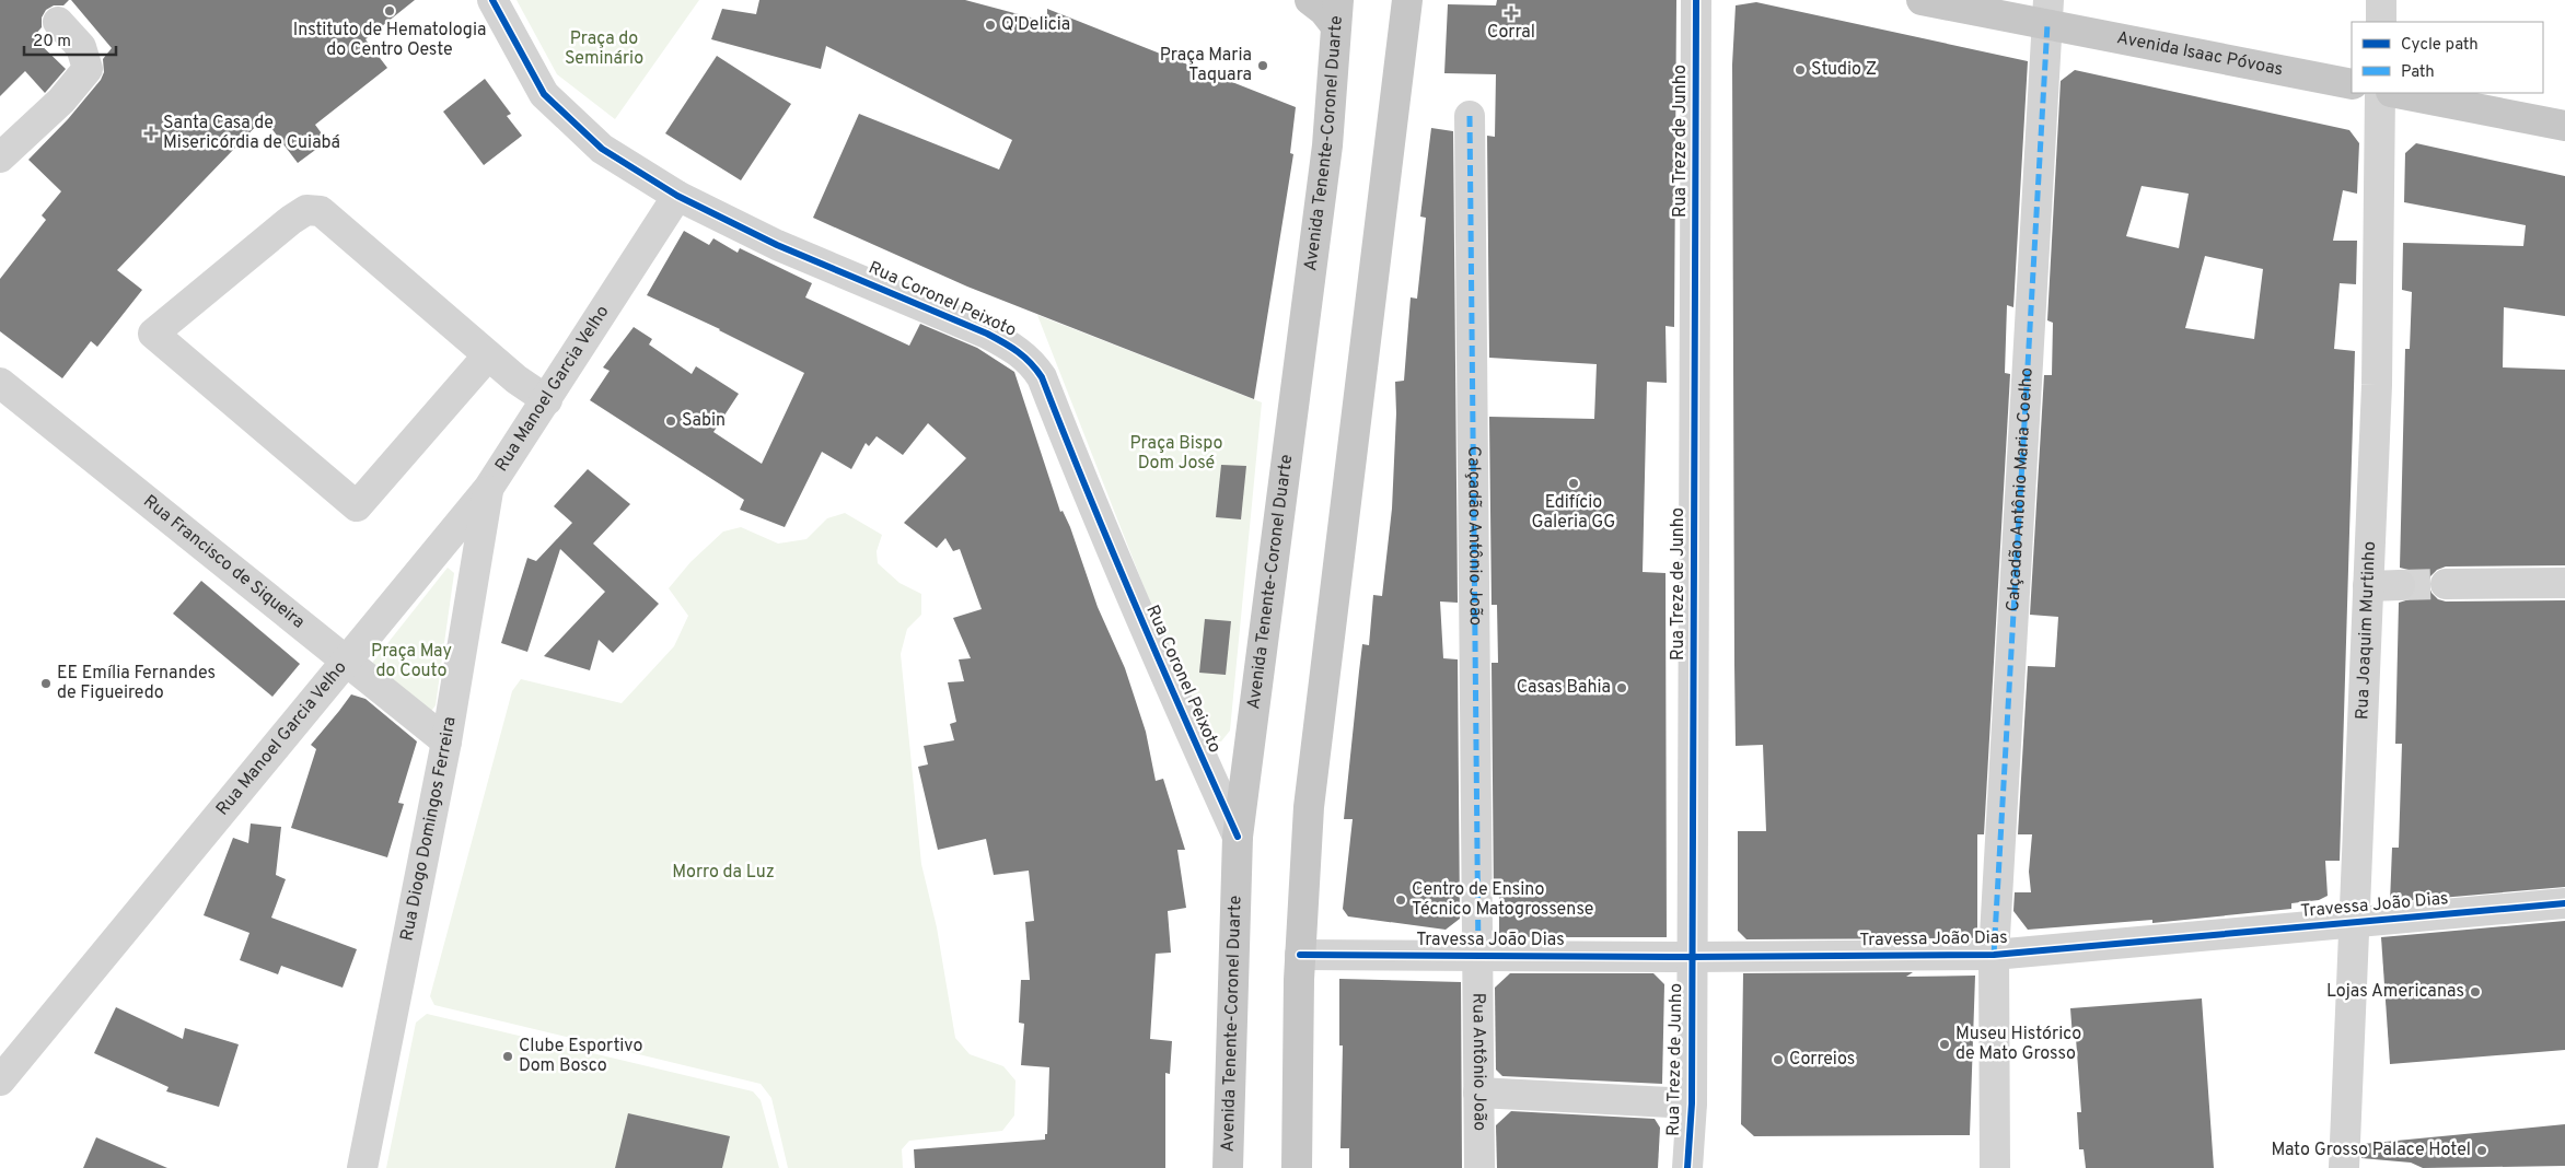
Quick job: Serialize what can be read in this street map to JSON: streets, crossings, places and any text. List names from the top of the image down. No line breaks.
{"streets":{"main road":["Avenida Isaac Póvoas","Avenida Tenente-Coronel Duarte"],"street":["Rua Treze de Junho","Rua Coronel Peixoto","Rua Manoel Garcia Velho","Calçadão Antônio Maria Coelho","Calçadão Antônio João","Rua Francisco de Siqueira","Rua Joaquim Murtinho","Rua Diogo Domingos Ferreira","Travessa João Dias","Rua Antônio João"]},"crossings":[["Avenida Isaac Póvoas","Calçadão Antônio Maria Coelho"],["Rua Treze de Junho","Travessa João Dias"],["Avenida Tenente-Coronel Duarte","Rua Coronel Peixoto"],["Rua Coronel Peixoto","Rua Manoel Garcia Velho"],["Rua Manoel Garcia Velho","Rua Francisco de Siqueira"],["Rua Manoel Garcia Velho","Rua Diogo Domingos Ferreira"],["Calçadão Antônio Maria Coelho","Travessa João Dias"],["Calçadão Antônio João","Travessa João Dias"],["Calçadão Antônio João","Rua Antônio João"],["Rua Francisco de Siqueira","Rua Diogo Domingos Ferreira"],["Rua Joaquim Murtinho","Travessa João Dias"],["Travessa João Dias","Rua Antônio João"]],"parks":["Praça do Seminário","Praça Bispo Dom José","Praça May do Couto","Morro da Luz"],"places":{"other":["Instituto de Hematologia do Centro Oeste","Q'Delicia","Praça Maria Taquara","Studio Z","Sabin","Edifício Galeria GG","EE Emília Fernandes de Figueiredo","Casas Bahia","Centro de Ensino Técnico Matogrossense","Lojas Americanas","Museu Histórico de Mato Grosso","Clube Esportivo Dom Bosco","Correios","Mato Grosso Palace Hotel"],"health":["Corral","Santa Casa de Misericórdia de Cuiabá"]},"legend":["Cycle path","Path"],"scale_bar":"20 m"}
